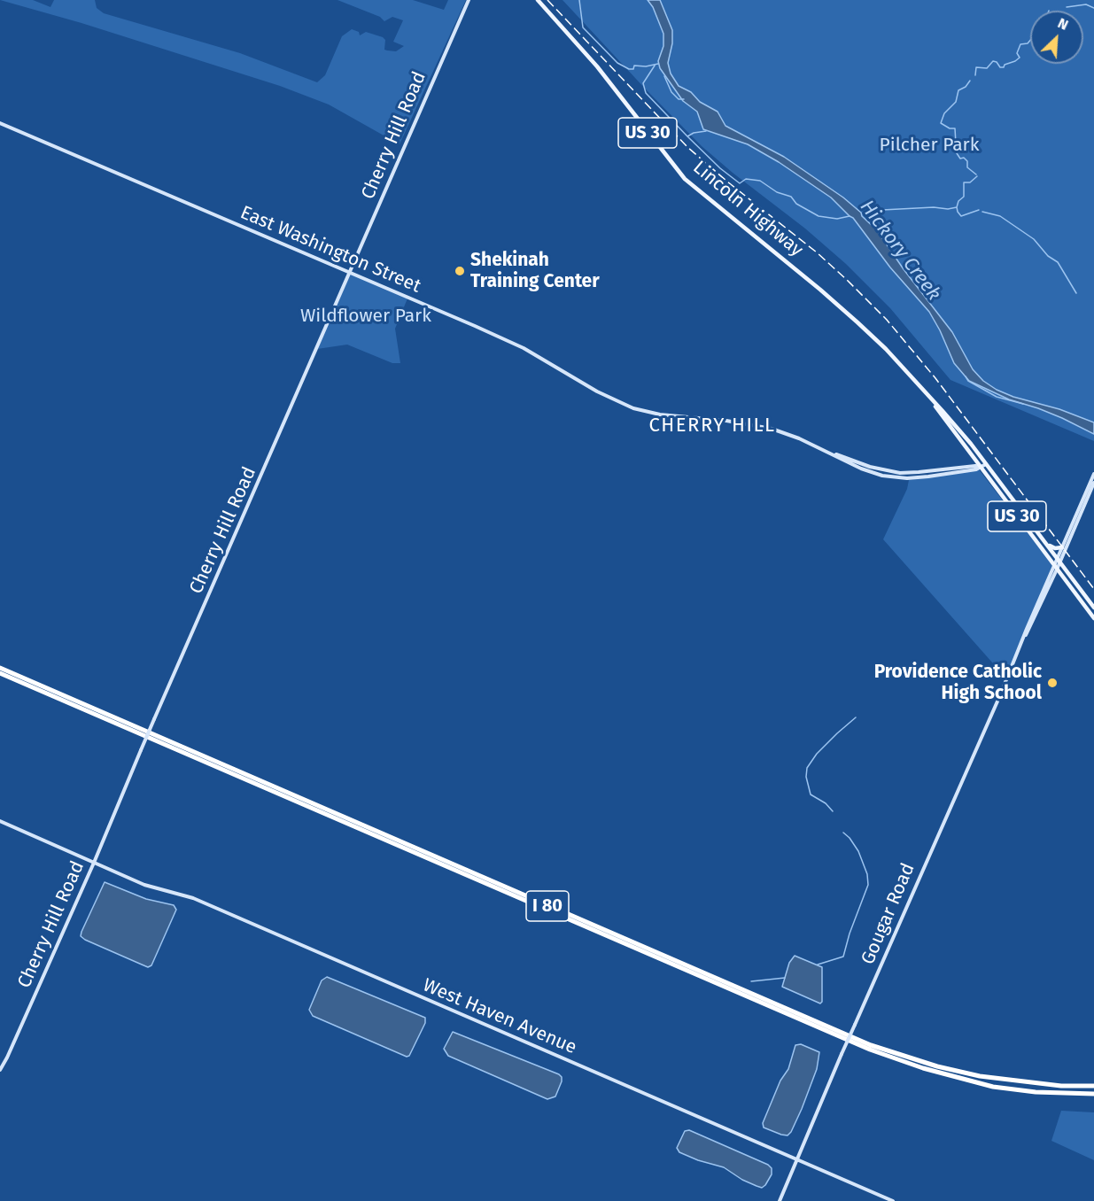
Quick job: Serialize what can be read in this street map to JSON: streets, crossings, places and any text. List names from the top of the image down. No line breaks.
{"streets":{"highway":["I 80"],"main road":["US 30","Lincoln Highway"],"street":["Cherry Hill Road","East Washington Street","Gougar Road","West Haven Avenue"]},"crossings":[["US 30","Lincoln Highway"],["US 30","Gougar Road"],["Cherry Hill Road","East Washington Street"],["Cherry Hill Road","West Haven Avenue"],["Lincoln Highway","East Washington Street"],["Lincoln Highway","Gougar Road"],["Gougar Road","West Haven Avenue"]],"districts":["CHERRY HILL"],"water":["Hickory Creek"],"parks":["Pilcher Park","Wildflower Park"],"places":["Shekinah Training Center","Providence Catholic High School"],"north":"top right"}
